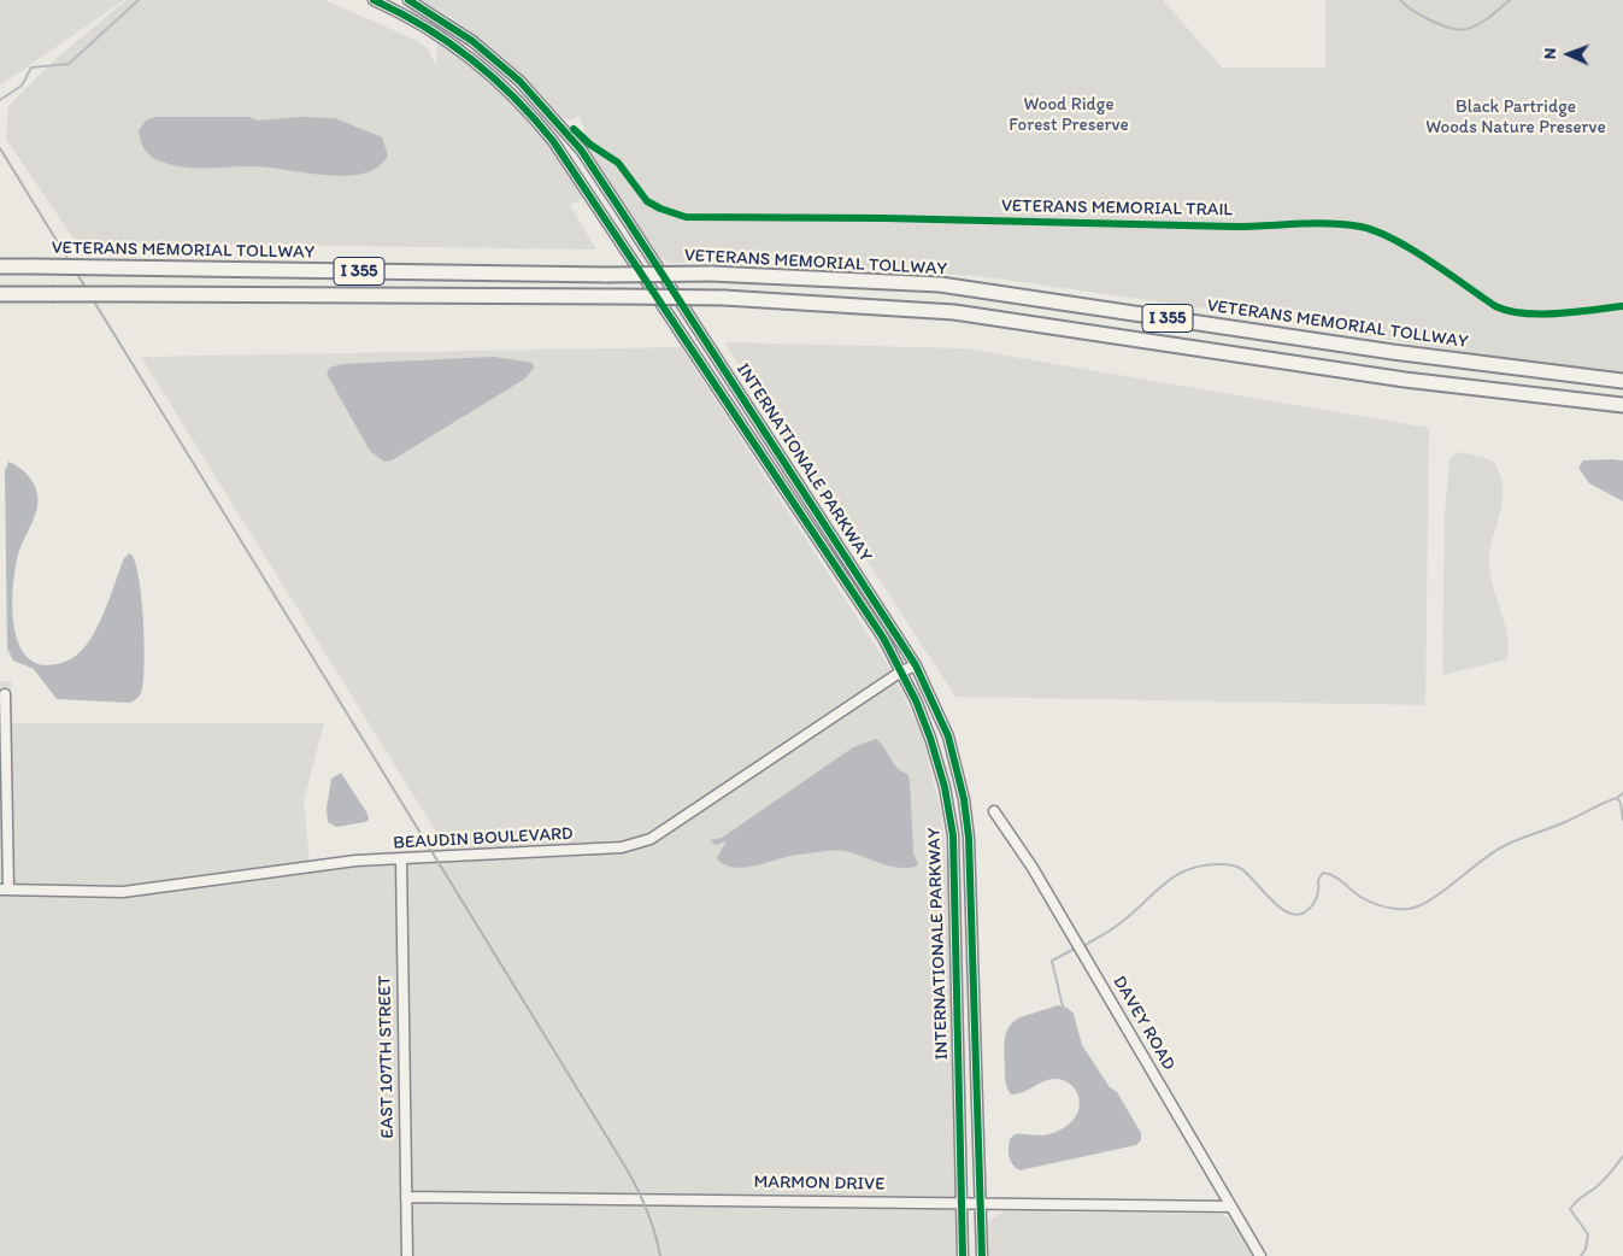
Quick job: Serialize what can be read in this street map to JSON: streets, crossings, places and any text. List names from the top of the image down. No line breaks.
{"streets":{"highway":["VETERANS MEMORIAL TOLLWAY","I 355"],"street":["INTERNATIONALE PARKWAY","BEAUDIN BOULEVARD","DAVEY ROAD","EAST 107TH STREET","MARMON DRIVE"],"cycle path":["VETERANS MEMORIAL TRAIL"]},"crossings":[["INTERNATIONALE PARKWAY","BEAUDIN BOULEVARD"],["INTERNATIONALE PARKWAY","MARMON DRIVE"],["BEAUDIN BOULEVARD","EAST 107TH STREET"],["DAVEY ROAD","MARMON DRIVE"],["EAST 107TH STREET","MARMON DRIVE"]],"parks":["Wood Ridge Forest Preserve","Black Partridge Woods Nature Preserve"],"north":"left"}
